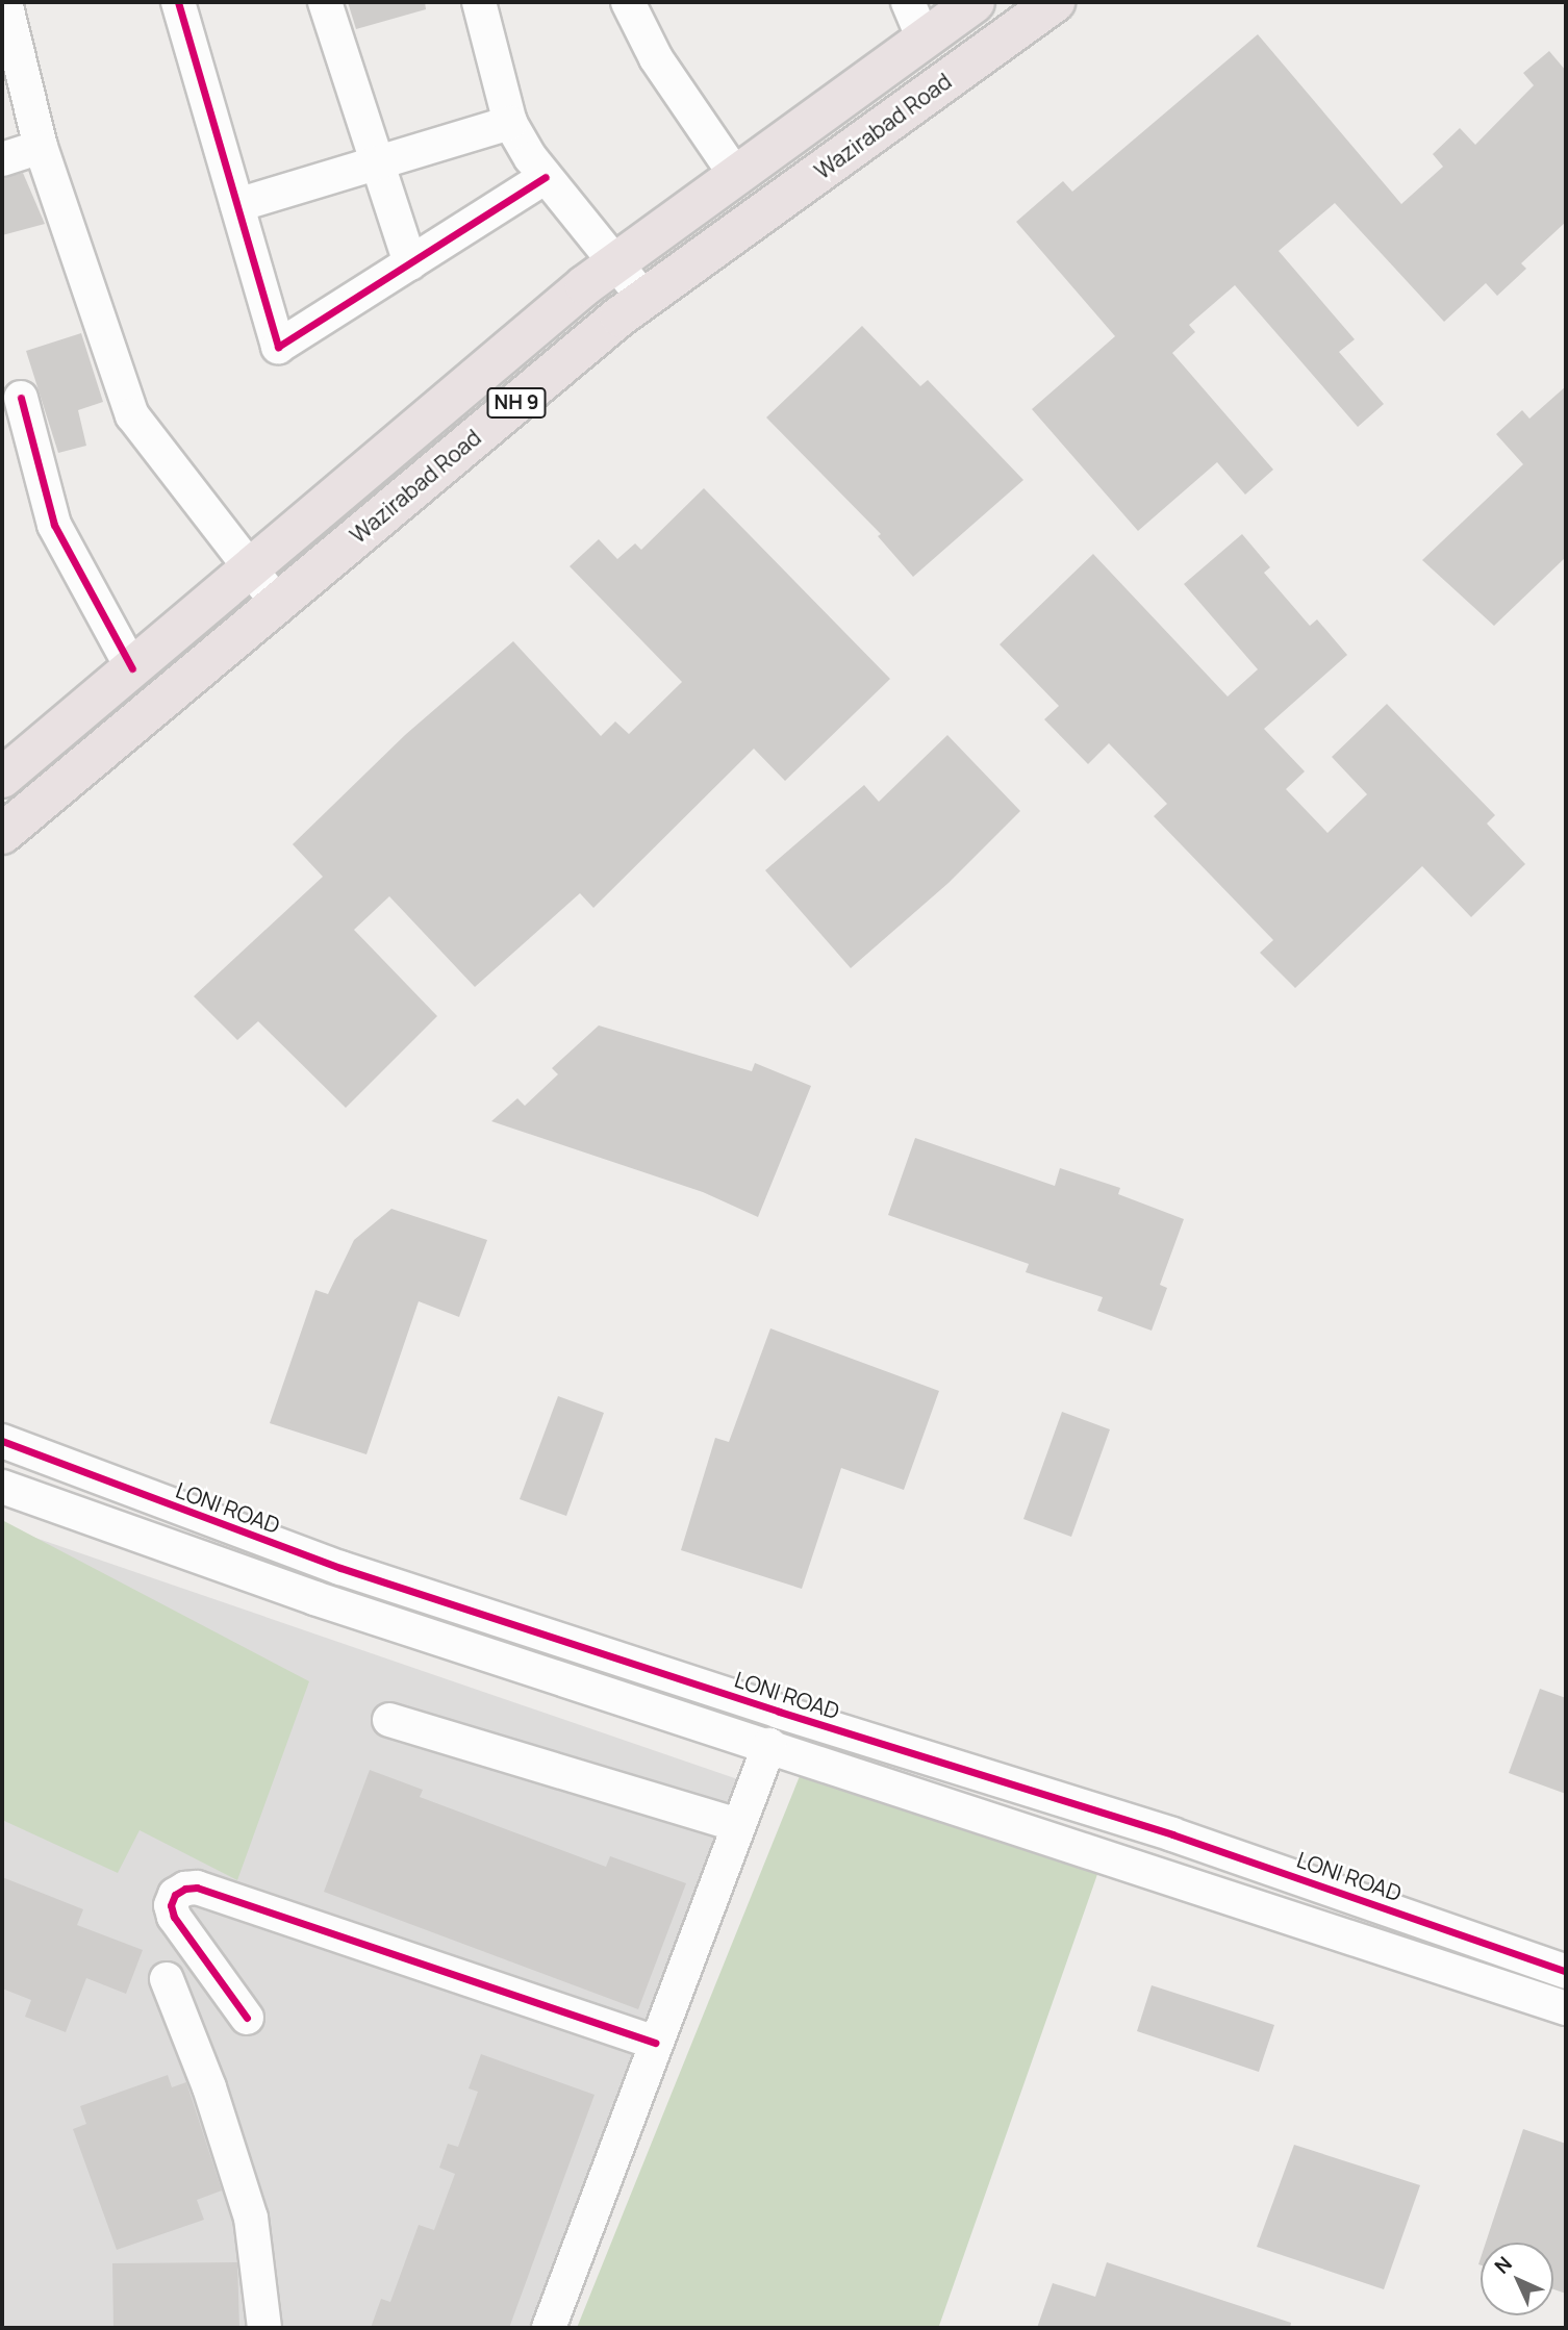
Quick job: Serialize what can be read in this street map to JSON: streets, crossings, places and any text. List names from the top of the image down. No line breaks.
{"streets":{"highway":["Wazirabad Road","NH 9"],"street":["LONI ROAD"]},"north":"top left"}
